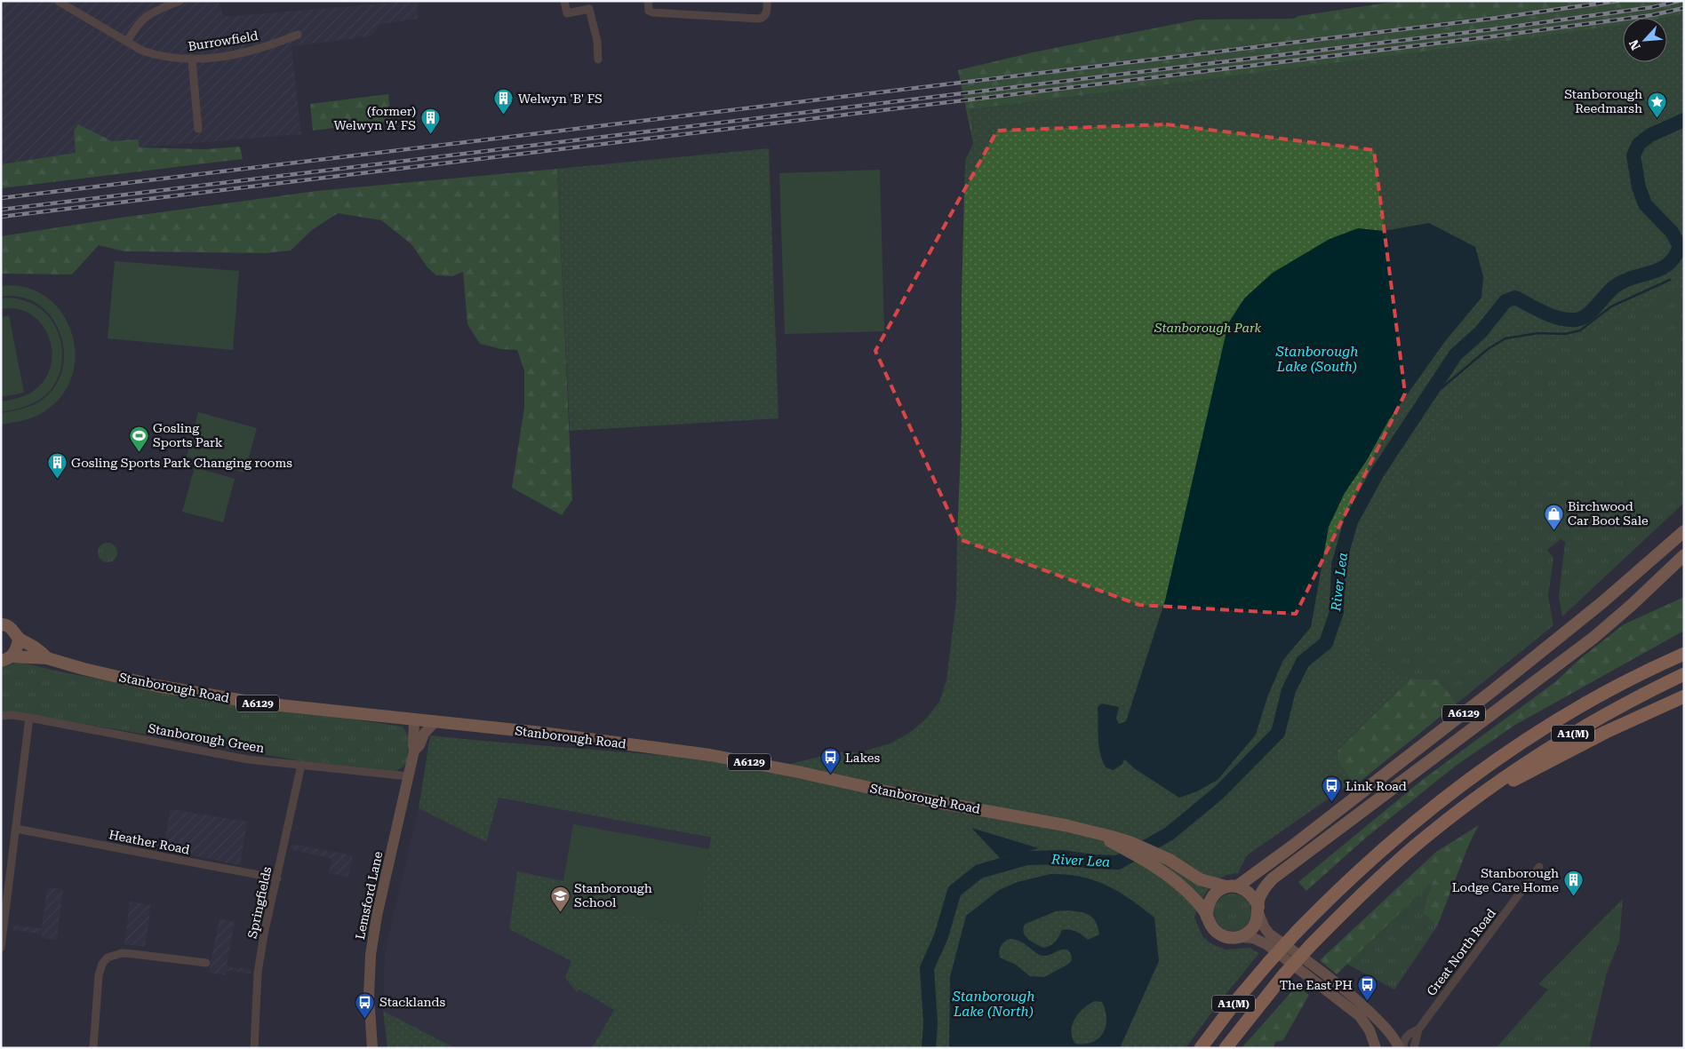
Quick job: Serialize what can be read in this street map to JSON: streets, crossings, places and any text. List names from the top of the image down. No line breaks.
{"streets":{"highway":["A1(M)"],"main road":["Stanborough Road","A6129","Lemsford Lane"],"street":["Burrowfield","Stanborough Green","Heather Road","Springfields","Great North Road"]},"crossings":[["Stanborough Road","A6129"],["Stanborough Road","Lemsford Lane"],["Stanborough Green","Lemsford Lane"],["Stanborough Green","Springfields"],["Heather Road","Springfields"]],"water":["Stanborough Lake (South)","River Lea","Stanborough Lake (North)"],"parks":["Stanborough Park"],"places":{"building":["Welwyn 'B' FS","(former) Welwyn 'A' FS","Gosling Sports Park Changing rooms","Stanborough Lodge Care Home"],"place":["Stanborough Reedmarsh"],"sports":["Gosling Sports Park"],"shop":["Birchwood Car Boot Sale"],"bus stop":["Lakes","Link Road","The East PH","Stacklands"],"school or university":["Stanborough School"]},"north":"bottom left"}
